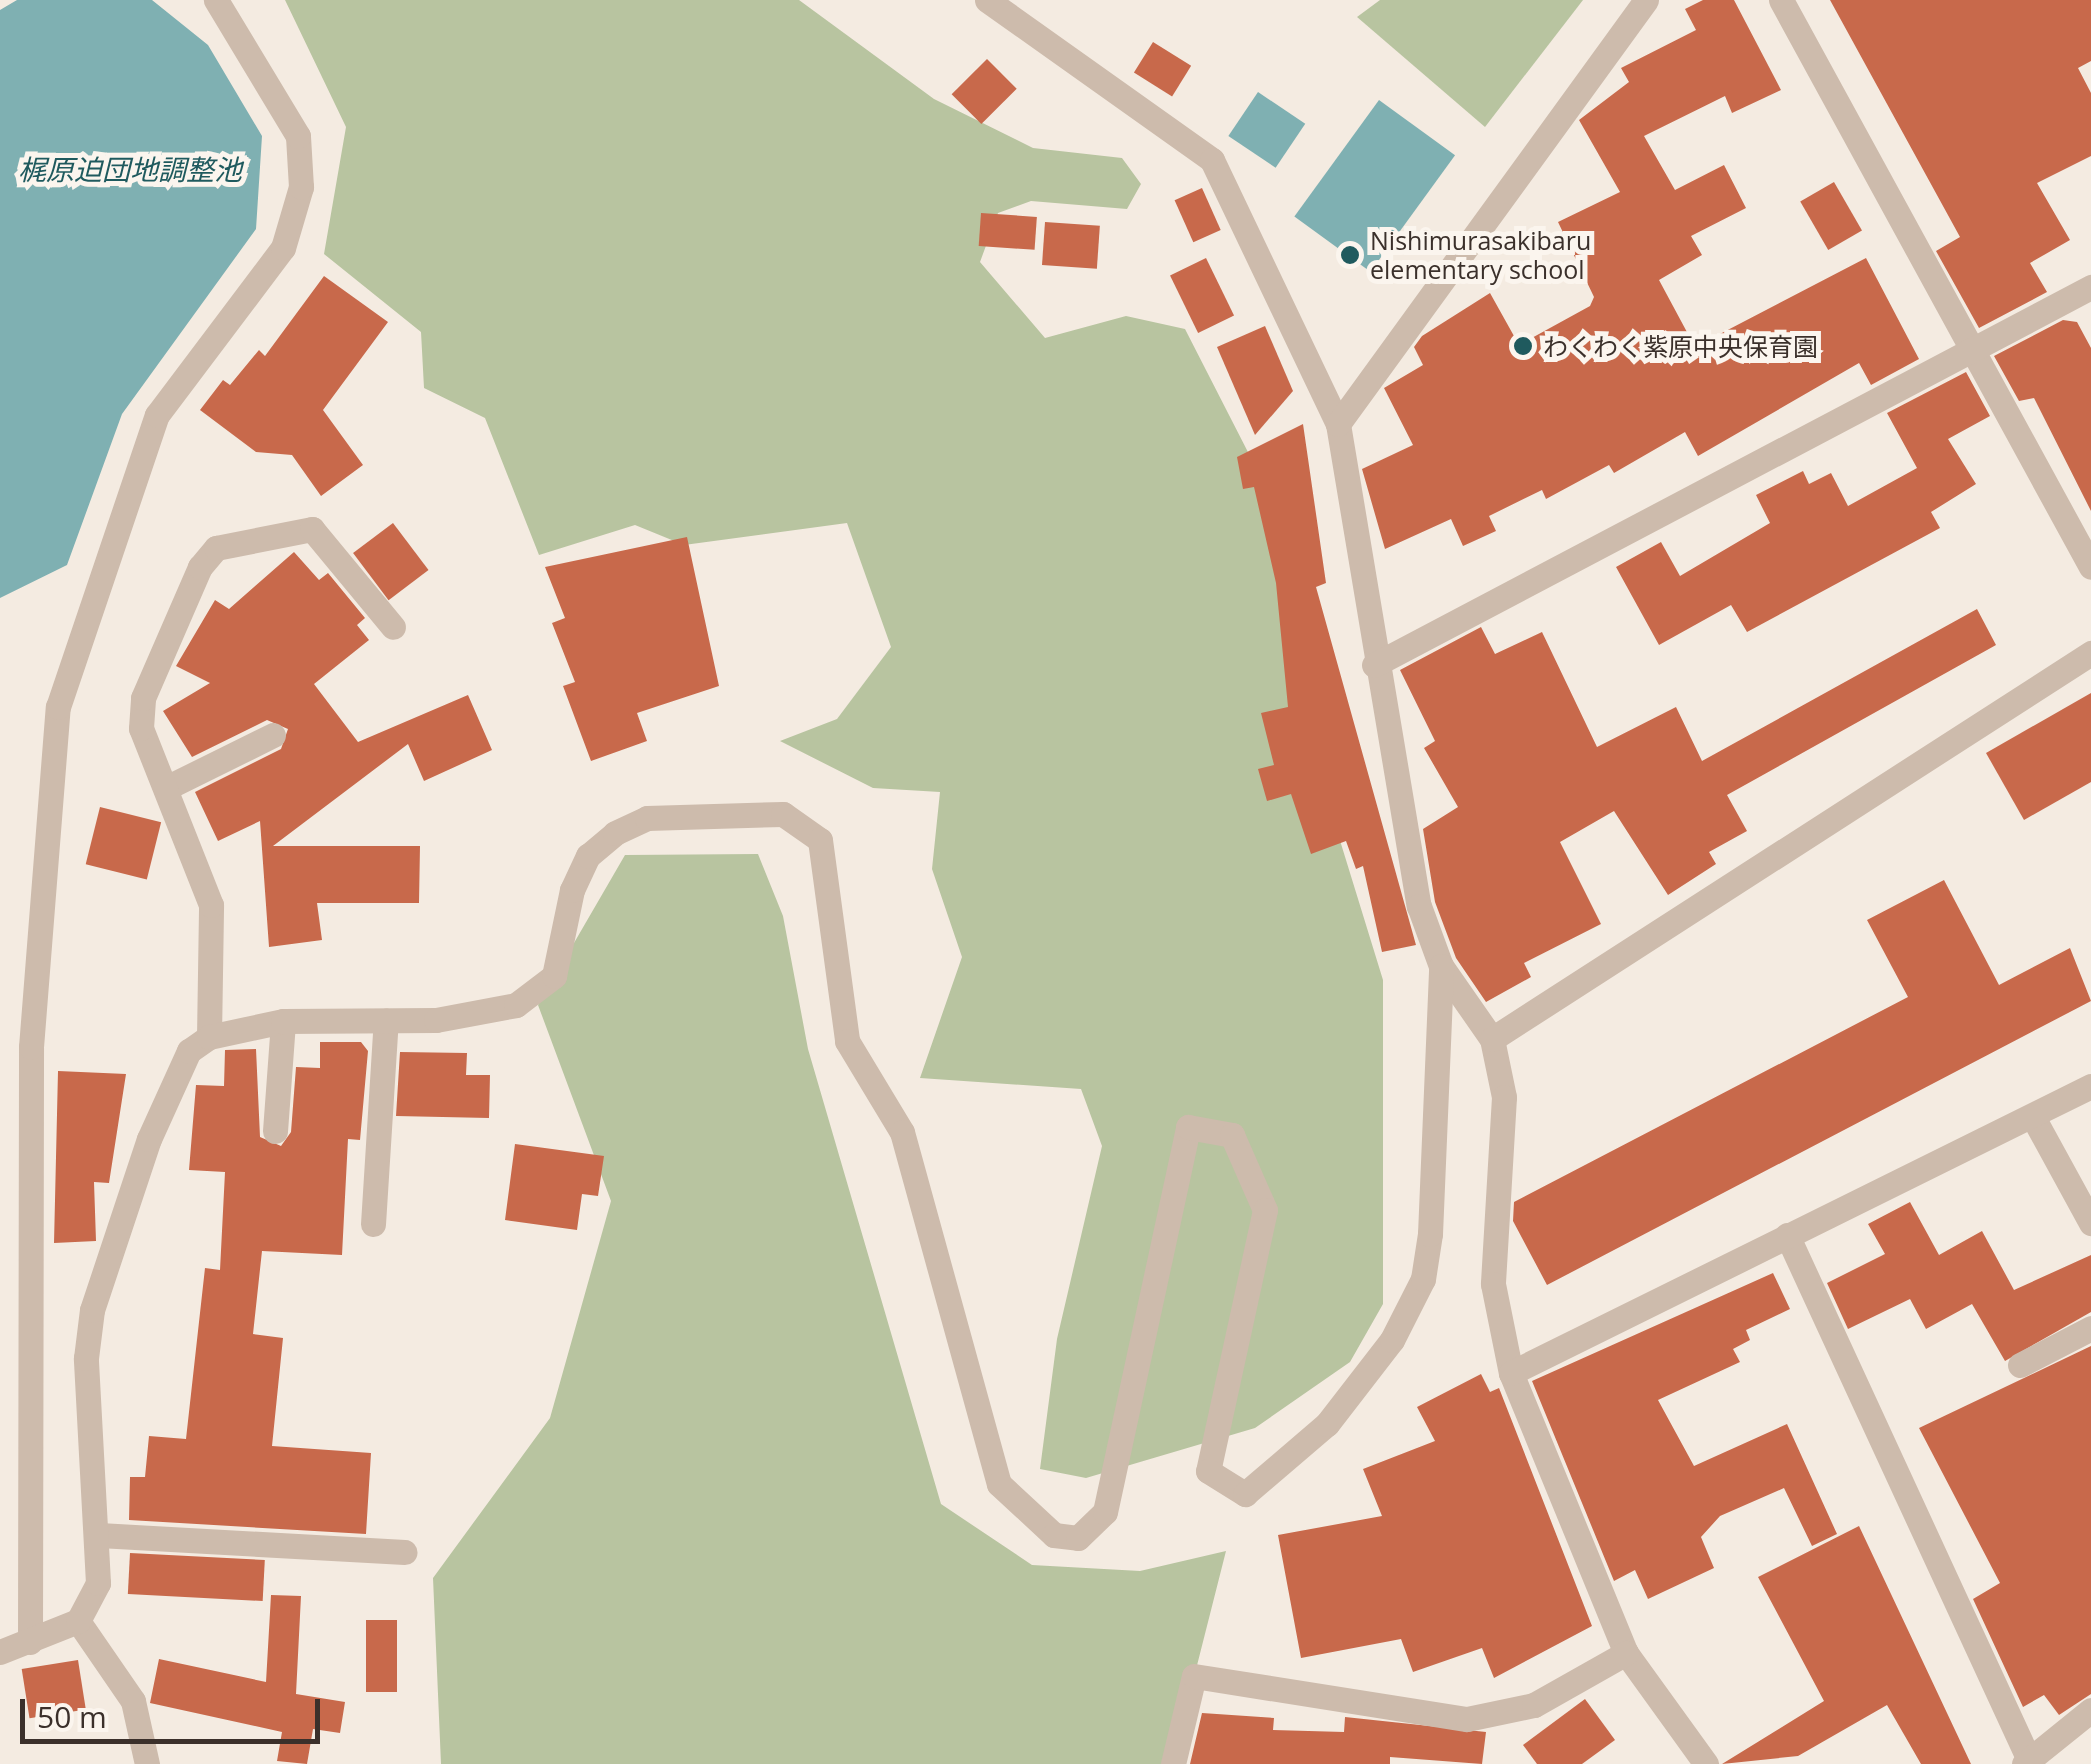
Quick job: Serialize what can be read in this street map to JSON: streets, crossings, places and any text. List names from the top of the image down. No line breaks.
{"water":["梶原迫団地調整池"],"places":["Nishimurasakibaru elementary school","わくわく紫原中央保育園"],"scale_bar":"50 m"}
